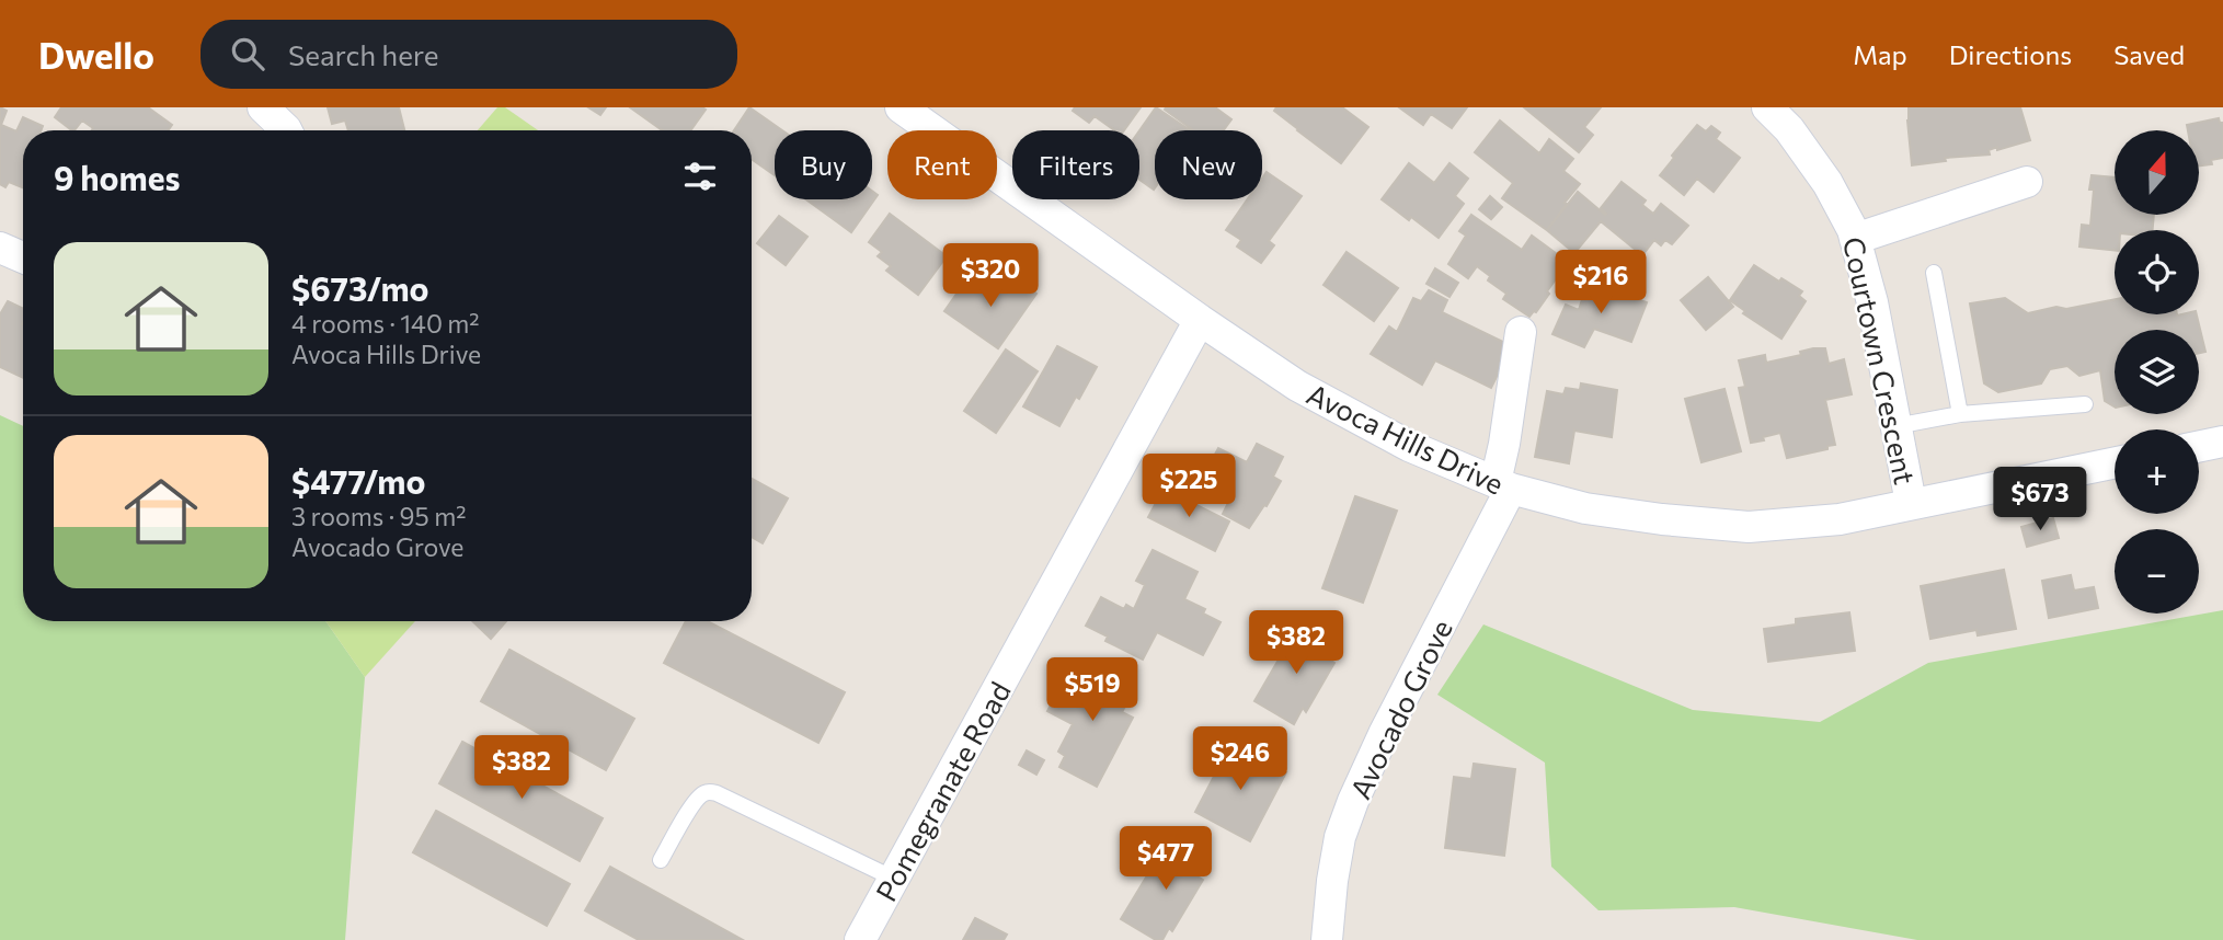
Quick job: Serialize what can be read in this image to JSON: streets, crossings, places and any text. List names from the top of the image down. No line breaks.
{"streets":{"street":["Courtown Crescent","Avoca Hills Drive","Avocado Grove","Pomegranate Road"]},"crossings":[["Courtown Crescent","Avoca Hills Drive"],["Avoca Hills Drive","Avocado Grove"],["Avoca Hills Drive","Pomegranate Road"]],"north":"top","page":{"header":"Dwello","search":"Search here","nav":["Map","Directions","Saved"],"map_buttons":["+","−"],"chip":["Buy","Rent","Filters","New"],"heading":"9 homes","list":[{"name":"$673/mo","note":"4 rooms · 140 m² · Avoca Hills Drive"},{"name":"$477/mo","note":"3 rooms · 95 m² · Avocado Grove"}],"price":["$320","$216","$225","$673","$382","$519","$246","$382","$477"]}}
